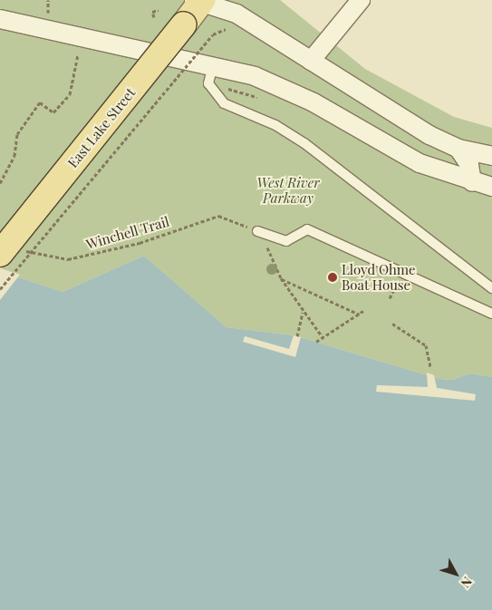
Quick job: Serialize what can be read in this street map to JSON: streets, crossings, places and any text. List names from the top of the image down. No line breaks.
{"streets":{"main road":["East Lake Street"],"path":["Winchell Trail"]},"crossings":[["East Lake Street","Winchell Trail"]],"parks":["West River Parkway"],"places":["Lloyd Ohme Boat House"],"north":"bottom right"}
